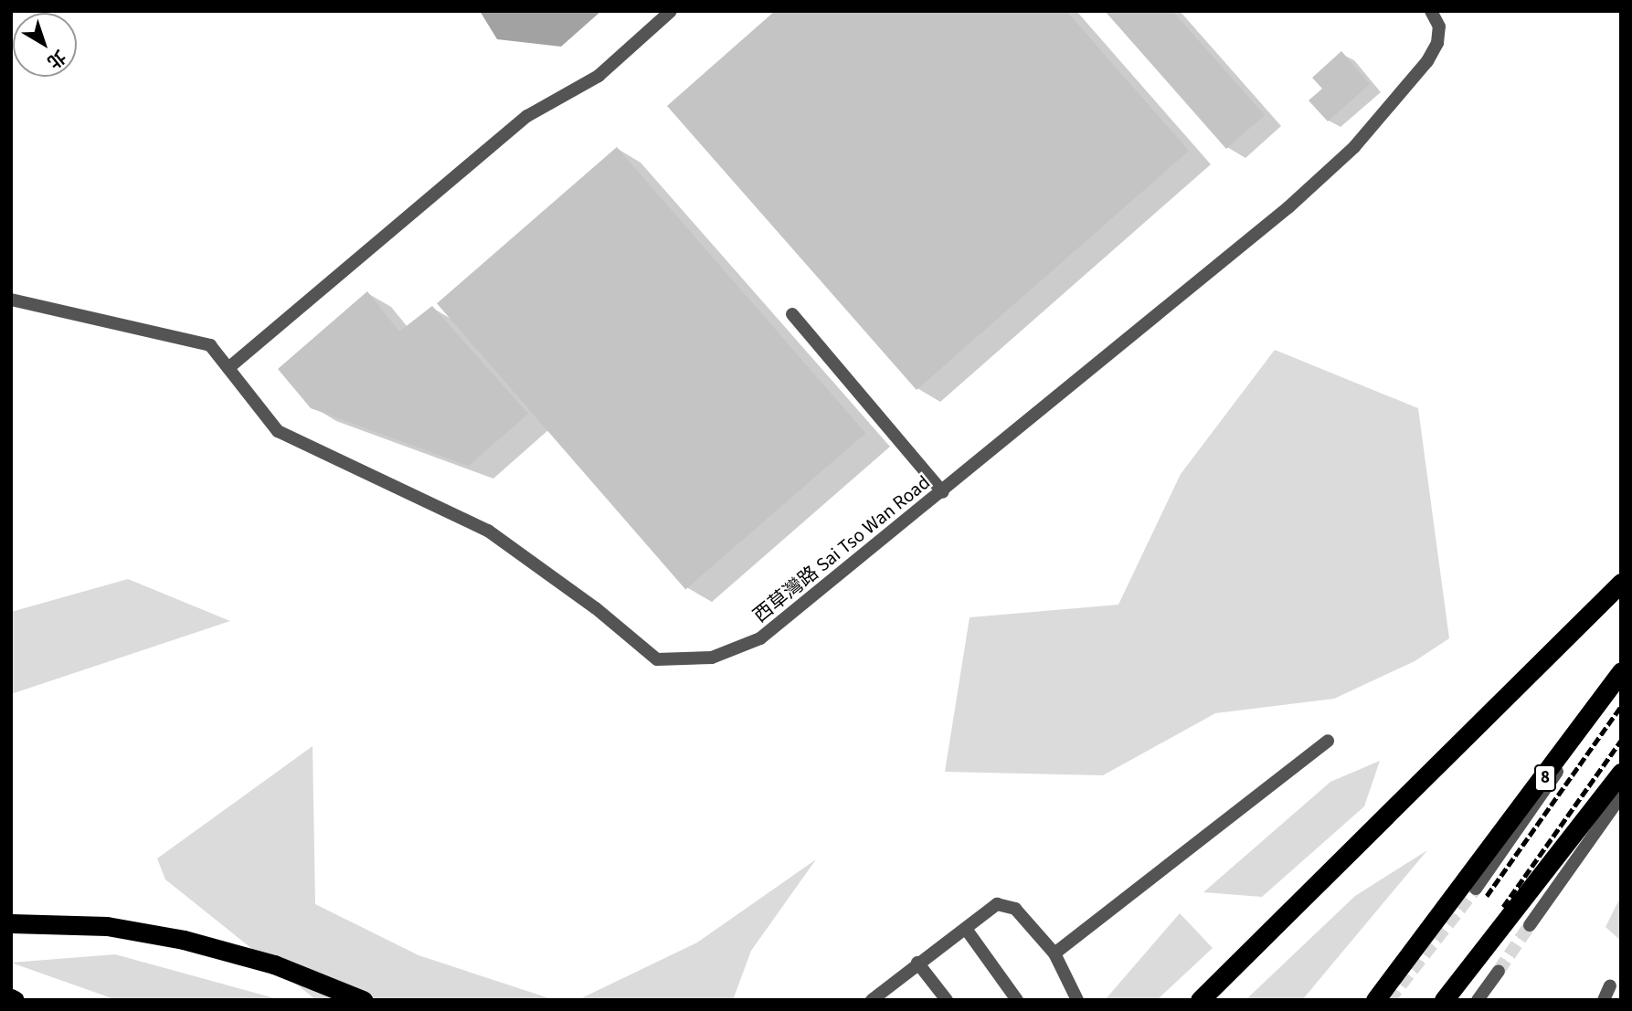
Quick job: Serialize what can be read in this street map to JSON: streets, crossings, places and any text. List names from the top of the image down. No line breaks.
{"streets":{"highway":["8"],"street":["西草灣路 Sai Tso Wan Road"]},"north":"bottom right"}
